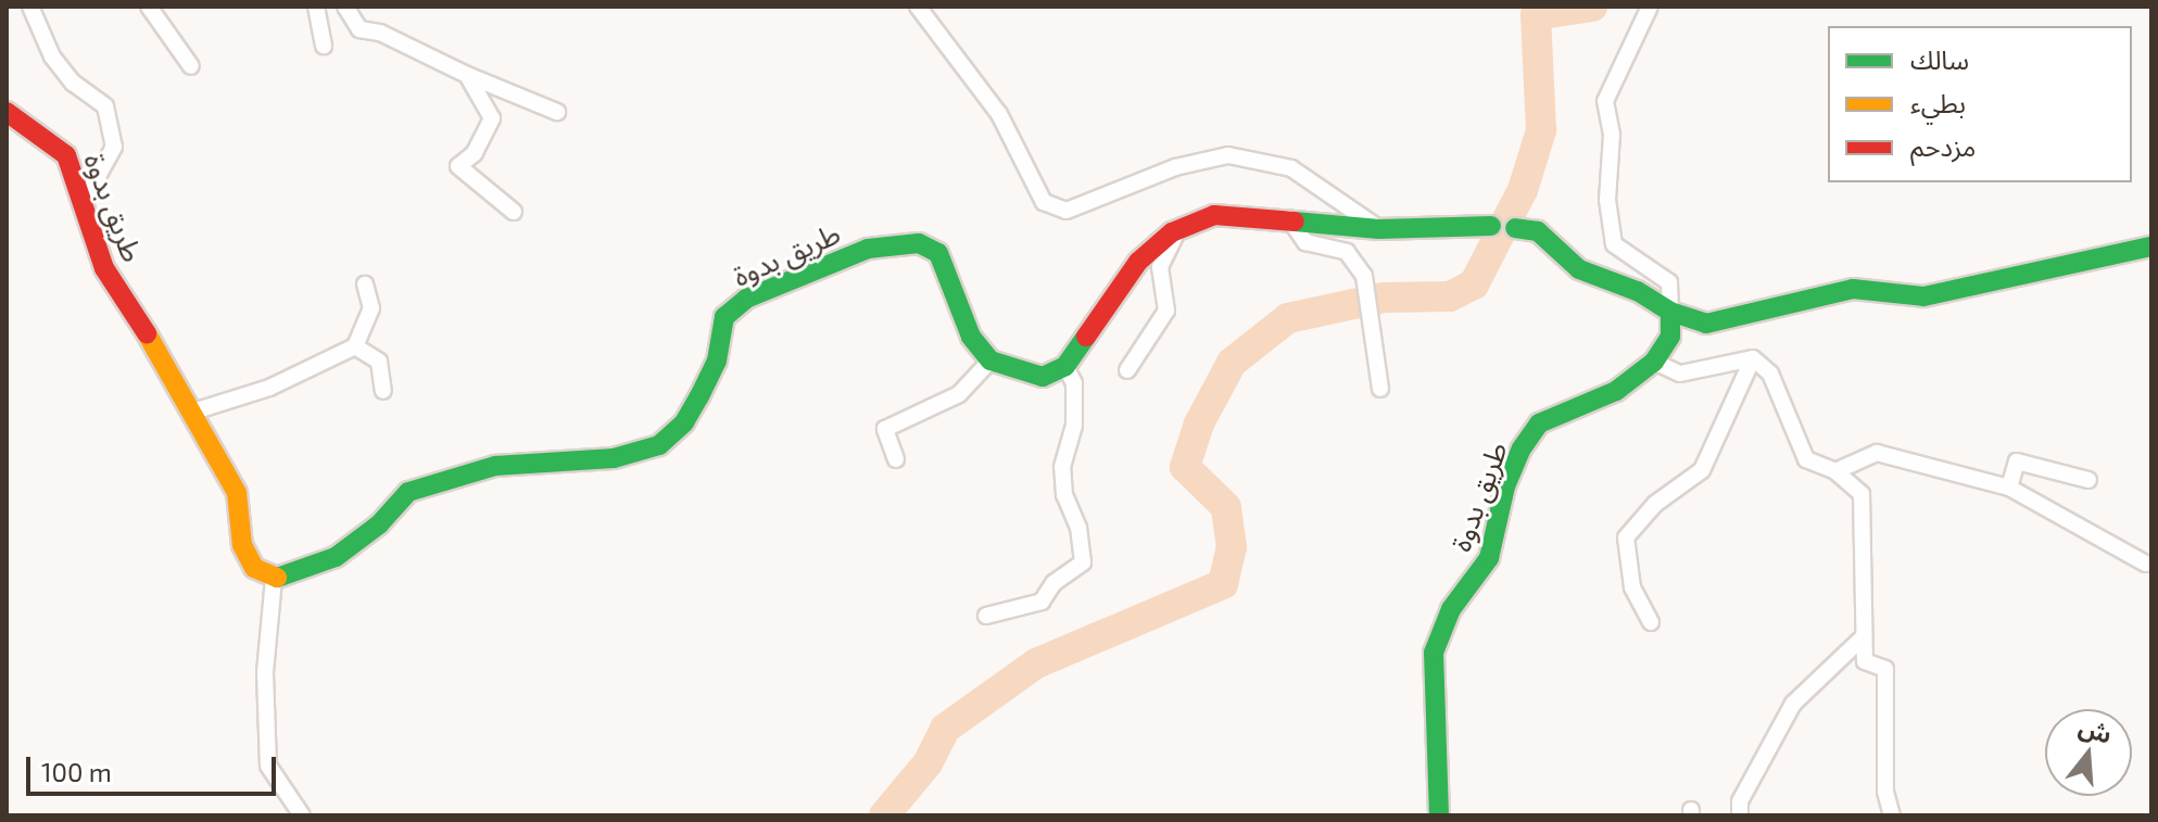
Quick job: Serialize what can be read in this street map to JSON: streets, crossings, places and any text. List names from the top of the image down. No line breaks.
{"streets":{"street":["طريق بدوة"]},"legend":["سالك","بطيء","مزدحم"],"scale_bar":"100 m","north":"top"}
